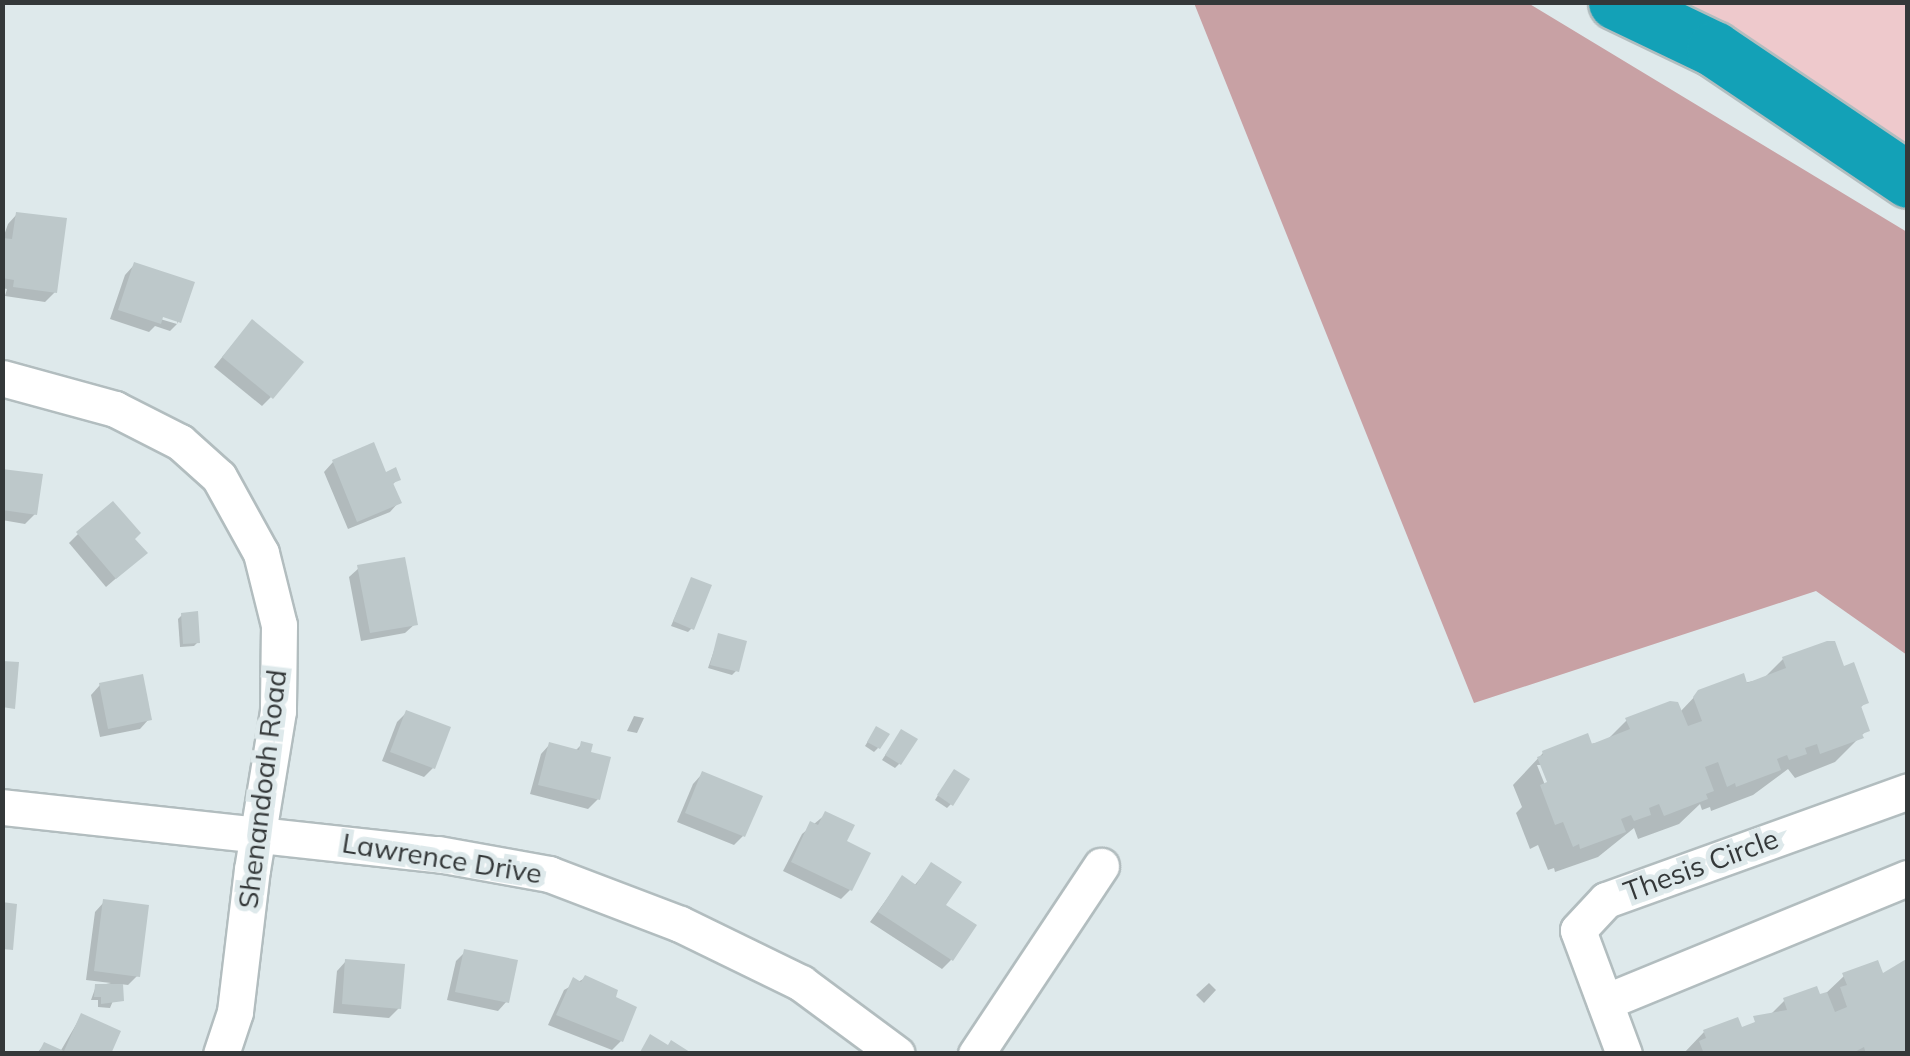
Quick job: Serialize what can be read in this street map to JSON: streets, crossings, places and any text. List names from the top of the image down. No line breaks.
{"streets":{"street":["Shenandoah Road","Lawrence Drive","Thesis Circle"]},"crossings":[["Shenandoah Road","Lawrence Drive"]]}
